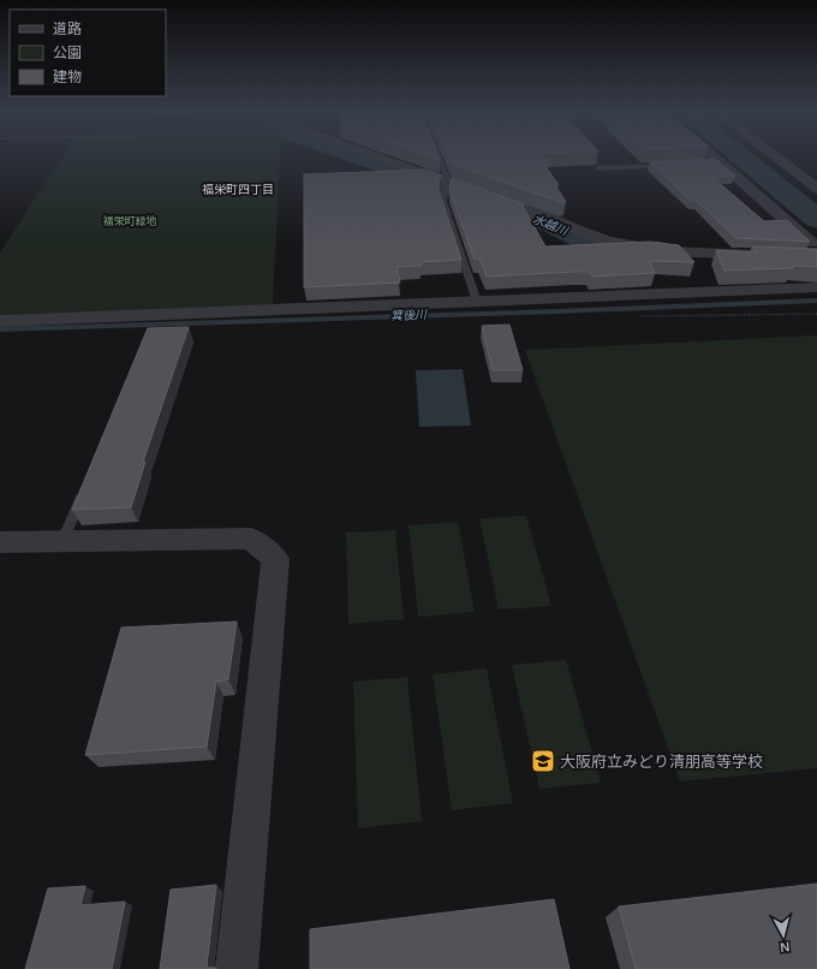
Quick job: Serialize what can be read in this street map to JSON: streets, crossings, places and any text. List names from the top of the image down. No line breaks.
{"districts":["福栄町四丁目"],"water":["水越川","箕後川"],"parks":["福栄町緑地"],"places":{"school or university":["大阪府立みどり清朋高等学校"]},"legend":["道路","公園","建物"],"north":"bottom"}
